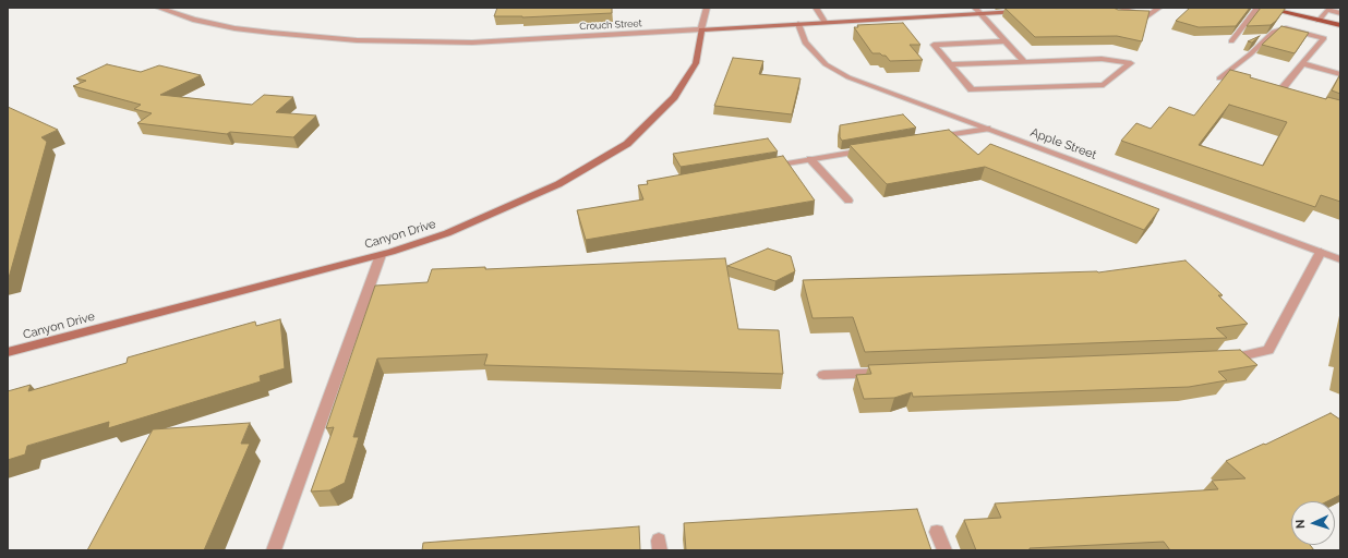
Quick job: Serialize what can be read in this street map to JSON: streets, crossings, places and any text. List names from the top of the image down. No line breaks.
{"streets":{"main road":["Crouch Street","Canyon Drive"],"street":["Apple Street"]},"crossings":[["Crouch Street","Apple Street"],["Crouch Street","Canyon Drive"]],"north":"left"}
